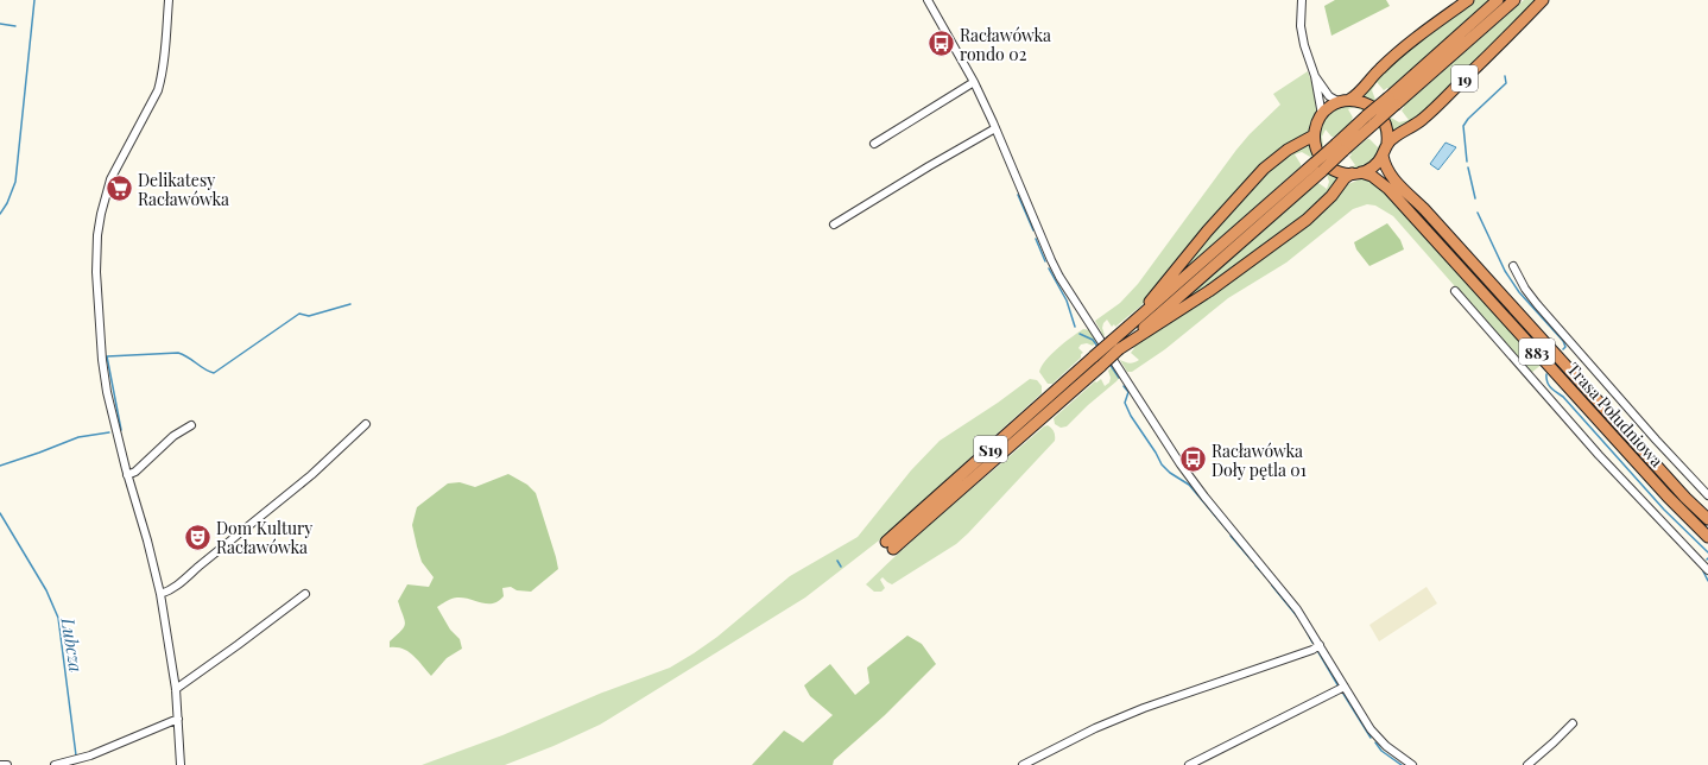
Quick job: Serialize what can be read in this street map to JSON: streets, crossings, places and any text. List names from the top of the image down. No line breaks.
{"streets":{"highway":["19","883","Trasa Południowa","S19"]},"crossings":[["19","883"],["19","Trasa Południowa"],["883","Trasa Południowa"]],"water":["Lubcza"],"places":{"bus stop":["Racławówka rondo 02","Racławówka Doły pętla 01"],"supermarket":["Delikatesy Racławówka"],"theatre":["Dom Kultury Racławówka"]}}
